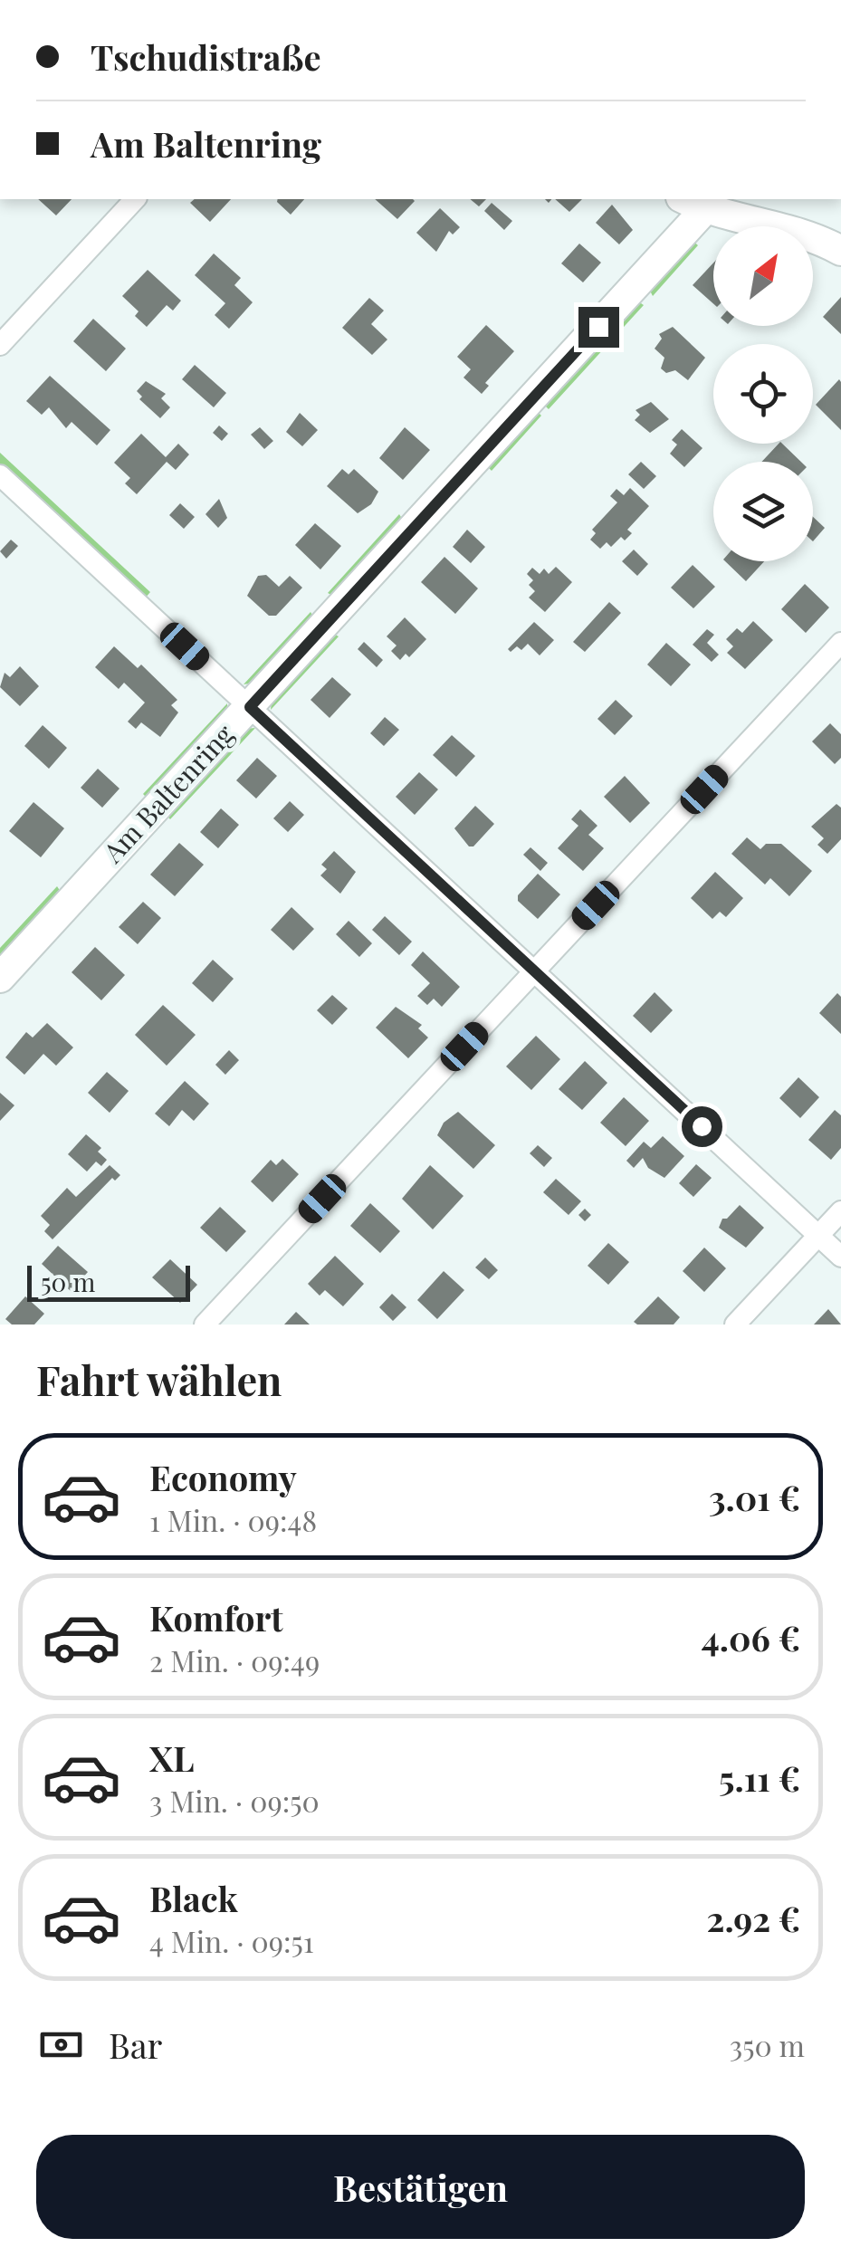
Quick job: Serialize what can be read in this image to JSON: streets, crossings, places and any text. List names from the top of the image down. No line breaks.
{"streets":{"street":["Am Baltenring"]},"scale_bar":"50 m","north":"top right","page":{"banner":["Tschudistraße","Am Baltenring"],"scale":"50 m","heading":"Fahrt wählen","list":[{"name":"Economy","note":"1 Min. · 09:48","value":"3.01 €"},{"name":"Komfort","note":"2 Min. · 09:49","value":"4.06 €"},{"name":"XL","note":"3 Min. · 09:50","value":"5.11 €"},{"name":"Black","note":"4 Min. · 09:51","value":"2.92 €"}],"pay":["Bar","350 m"],"buttons":"Bestätigen"}}
